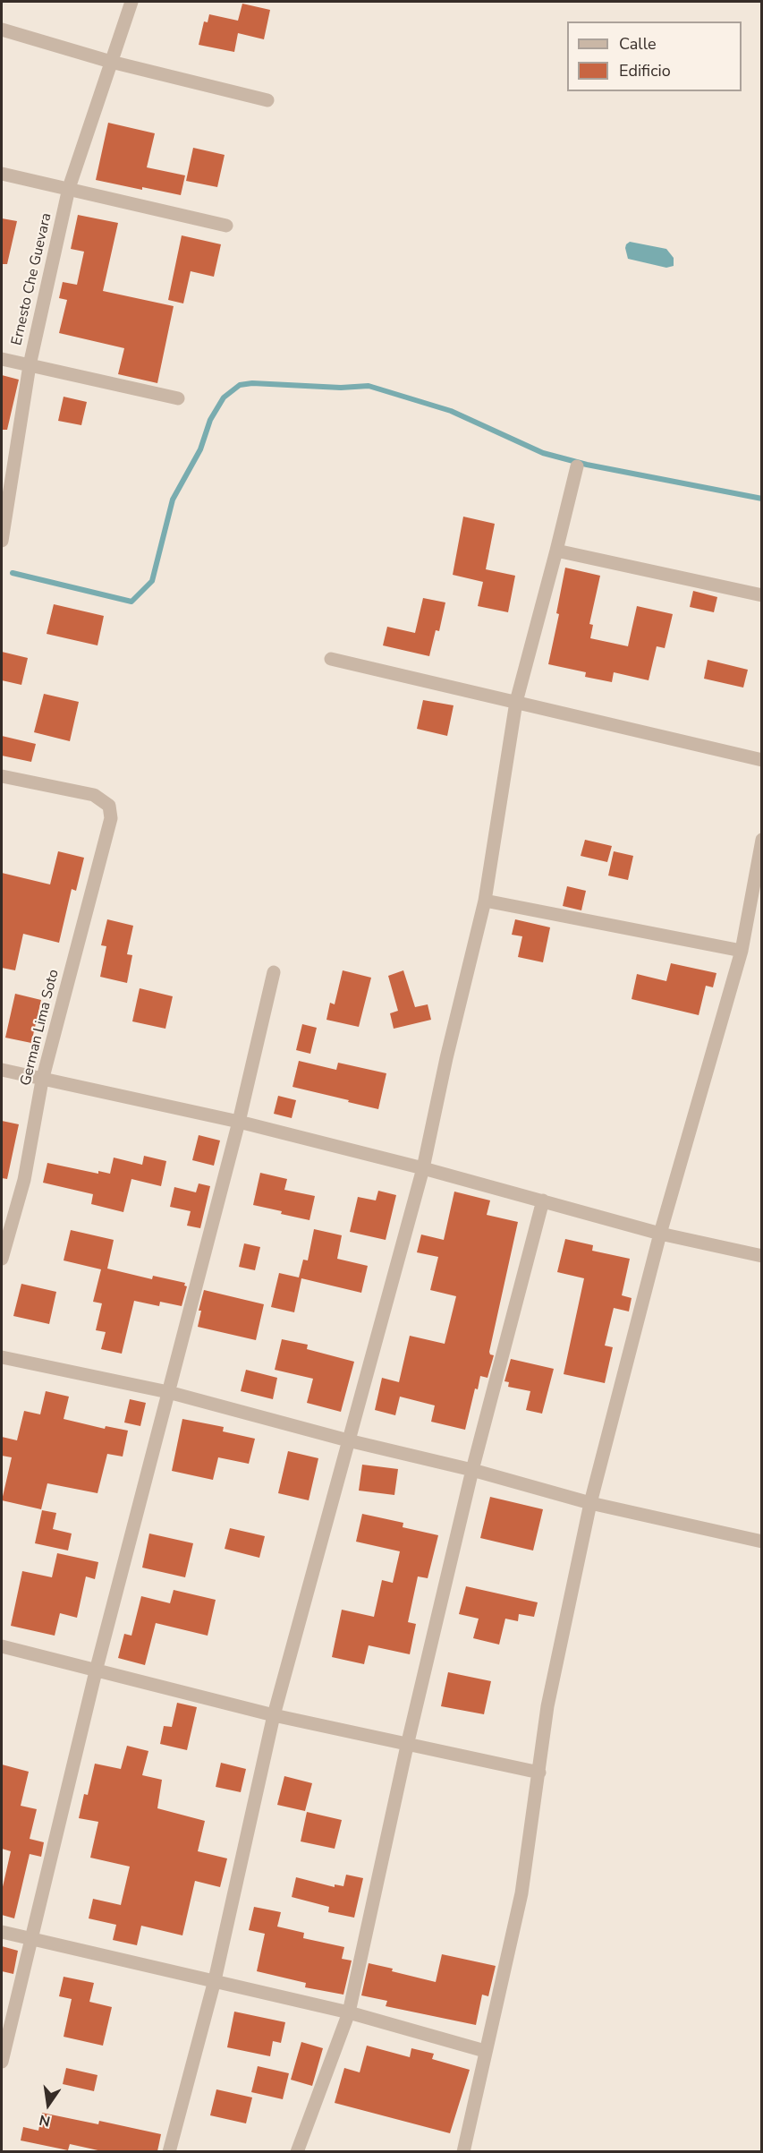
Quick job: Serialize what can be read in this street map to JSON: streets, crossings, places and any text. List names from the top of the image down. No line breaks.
{"streets":{"street":["Ernesto Che Guevara","German Lima Soto"]},"legend":["Calle","Edificio"],"north":"bottom"}
